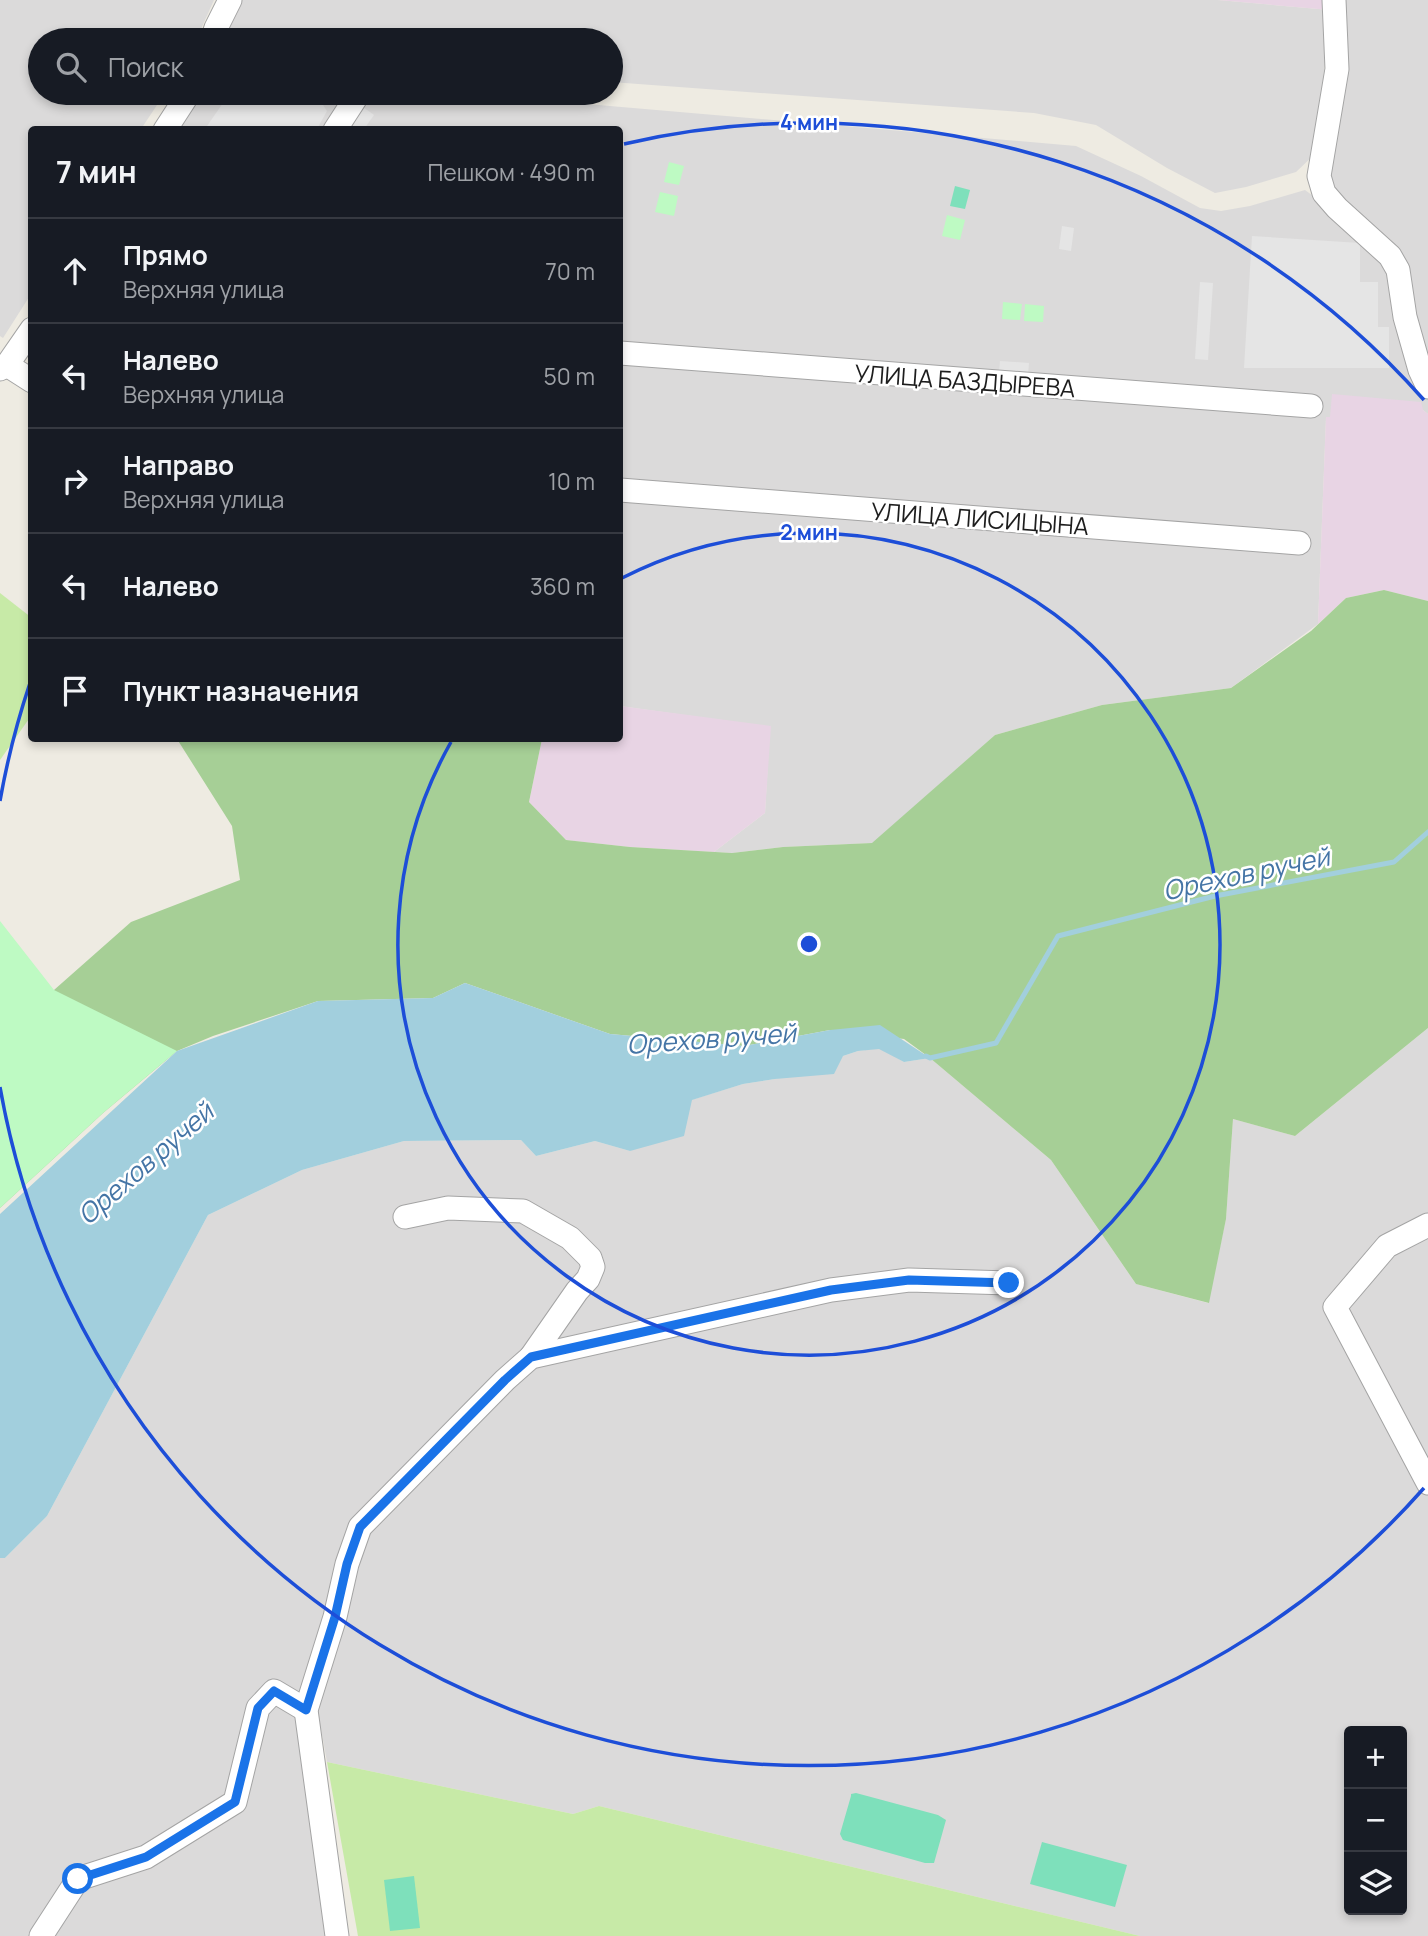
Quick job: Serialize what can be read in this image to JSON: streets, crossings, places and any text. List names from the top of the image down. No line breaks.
{"streets":{"street":["УЛИЦА БАЗДЫРЕВА","УЛИЦА ЛИСИЦЫНА"]},"water":["Орехов ручей"],"page":{"search":"Поиск","heading":["7 мин","Пешком · 490 m"],"list":[["Прямо","Верхняя улица","70 m"],["Налево","Верхняя улица","50 m"],["Направо","Верхняя улица","10 m"],["Налево","360 m"],"Пункт назначения"],"map_buttons":["+","−"]},"rings":["4 мин","2 мин"]}
